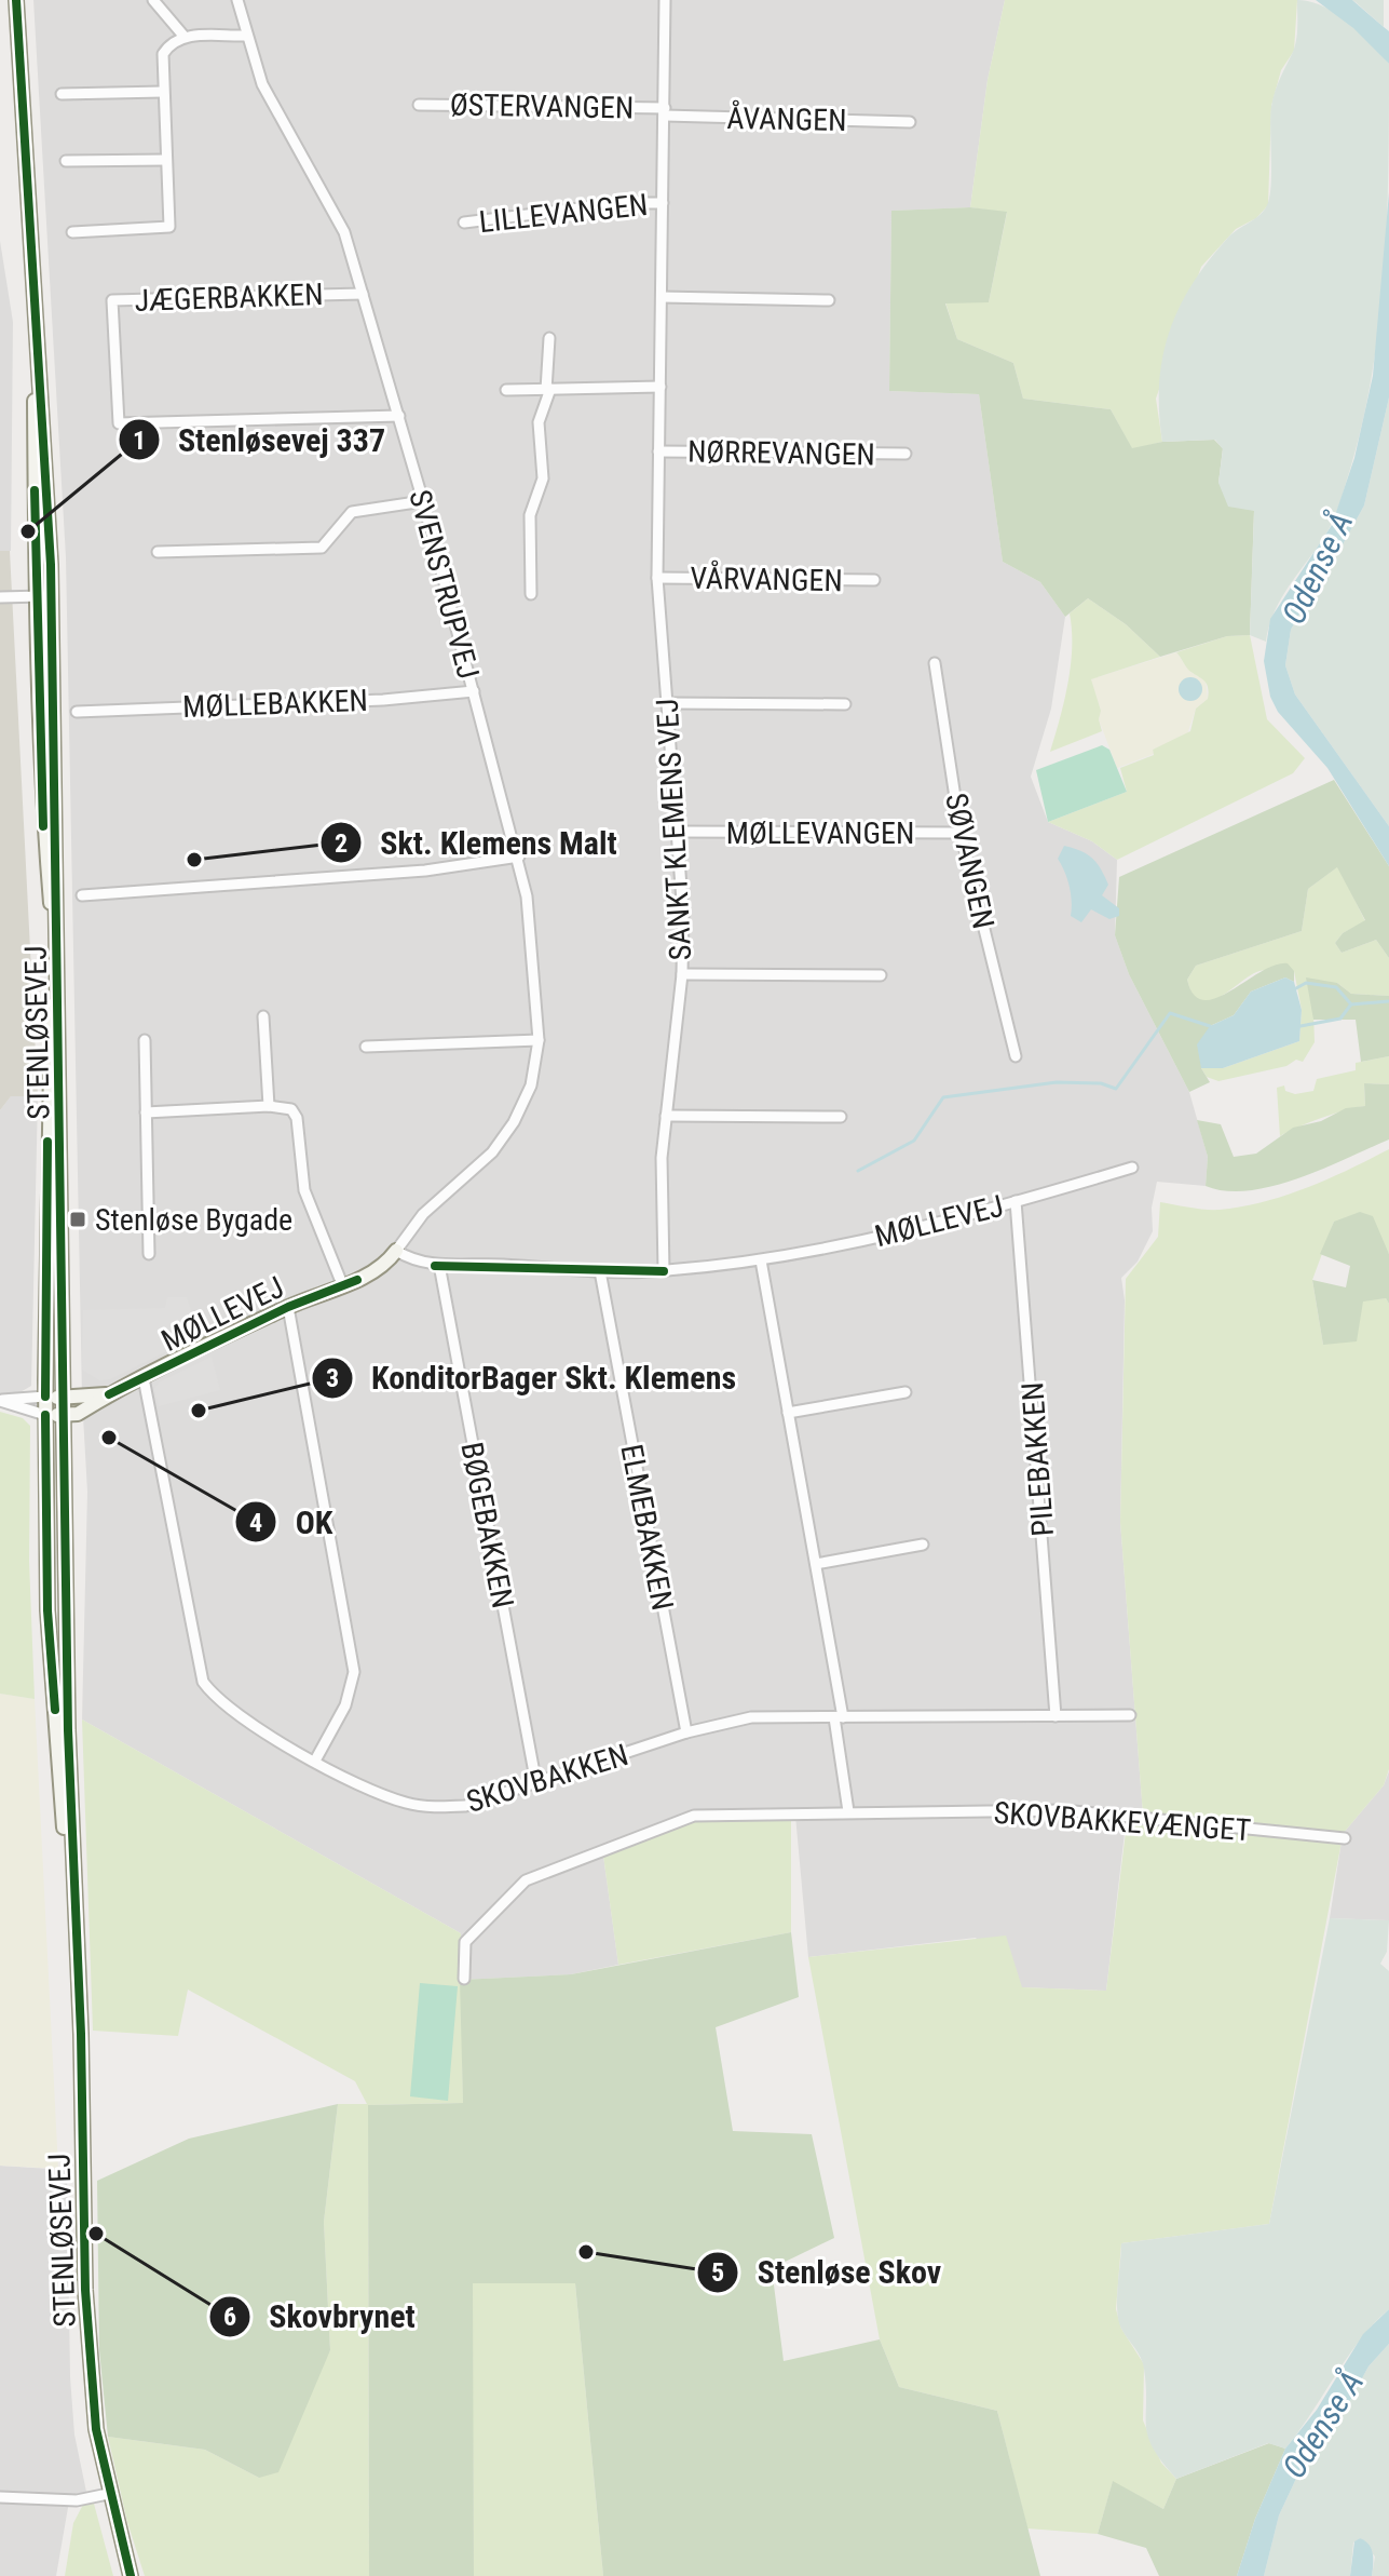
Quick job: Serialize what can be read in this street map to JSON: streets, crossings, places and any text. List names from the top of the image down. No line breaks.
{"streets":{"street":["ØSTERVANGEN","ÅVANGEN","LILLEVANGEN","JÆGERBAKKEN","NØRREVANGEN","VÅRVANGEN","SVENSTRUPVEJ","MØLLEBAKKEN","SANKT KLEMENS VEJ","MØLLEVANGEN","SØVANGEN","STENLØSEVEJ","MØLLEVEJ","PILEBAKKEN","BØGEBAKKEN","ELMEBAKKEN","SKOVBAKKEN","SKOVBAKKEVÆNGET"]},"crossings":[["ØSTERVANGEN","ÅVANGEN"],["ØSTERVANGEN","SANKT KLEMENS VEJ"],["ÅVANGEN","SANKT KLEMENS VEJ"],["LILLEVANGEN","SANKT KLEMENS VEJ"],["JÆGERBAKKEN","SVENSTRUPVEJ"],["NØRREVANGEN","SANKT KLEMENS VEJ"],["VÅRVANGEN","SANKT KLEMENS VEJ"],["SVENSTRUPVEJ","MØLLEBAKKEN"],["SVENSTRUPVEJ","MØLLEVEJ"],["SANKT KLEMENS VEJ","MØLLEVANGEN"],["SANKT KLEMENS VEJ","MØLLEVEJ"],["MØLLEVANGEN","SØVANGEN"],["STENLØSEVEJ","MØLLEVEJ"],["MØLLEVEJ","PILEBAKKEN"],["MØLLEVEJ","BØGEBAKKEN"],["MØLLEVEJ","ELMEBAKKEN"],["MØLLEVEJ","SKOVBAKKEN"],["PILEBAKKEN","SKOVBAKKEN"],["BØGEBAKKEN","SKOVBAKKEN"],["ELMEBAKKEN","SKOVBAKKEN"]],"water":["Odense Å"],"places":{"other":["Stenløsevej 337","Skt. Klemens Malt","KonditorBager Skt. Klemens","OK","Skovbrynet","Stenløse Skov"],"transit":["Stenløse Bygade"]}}
